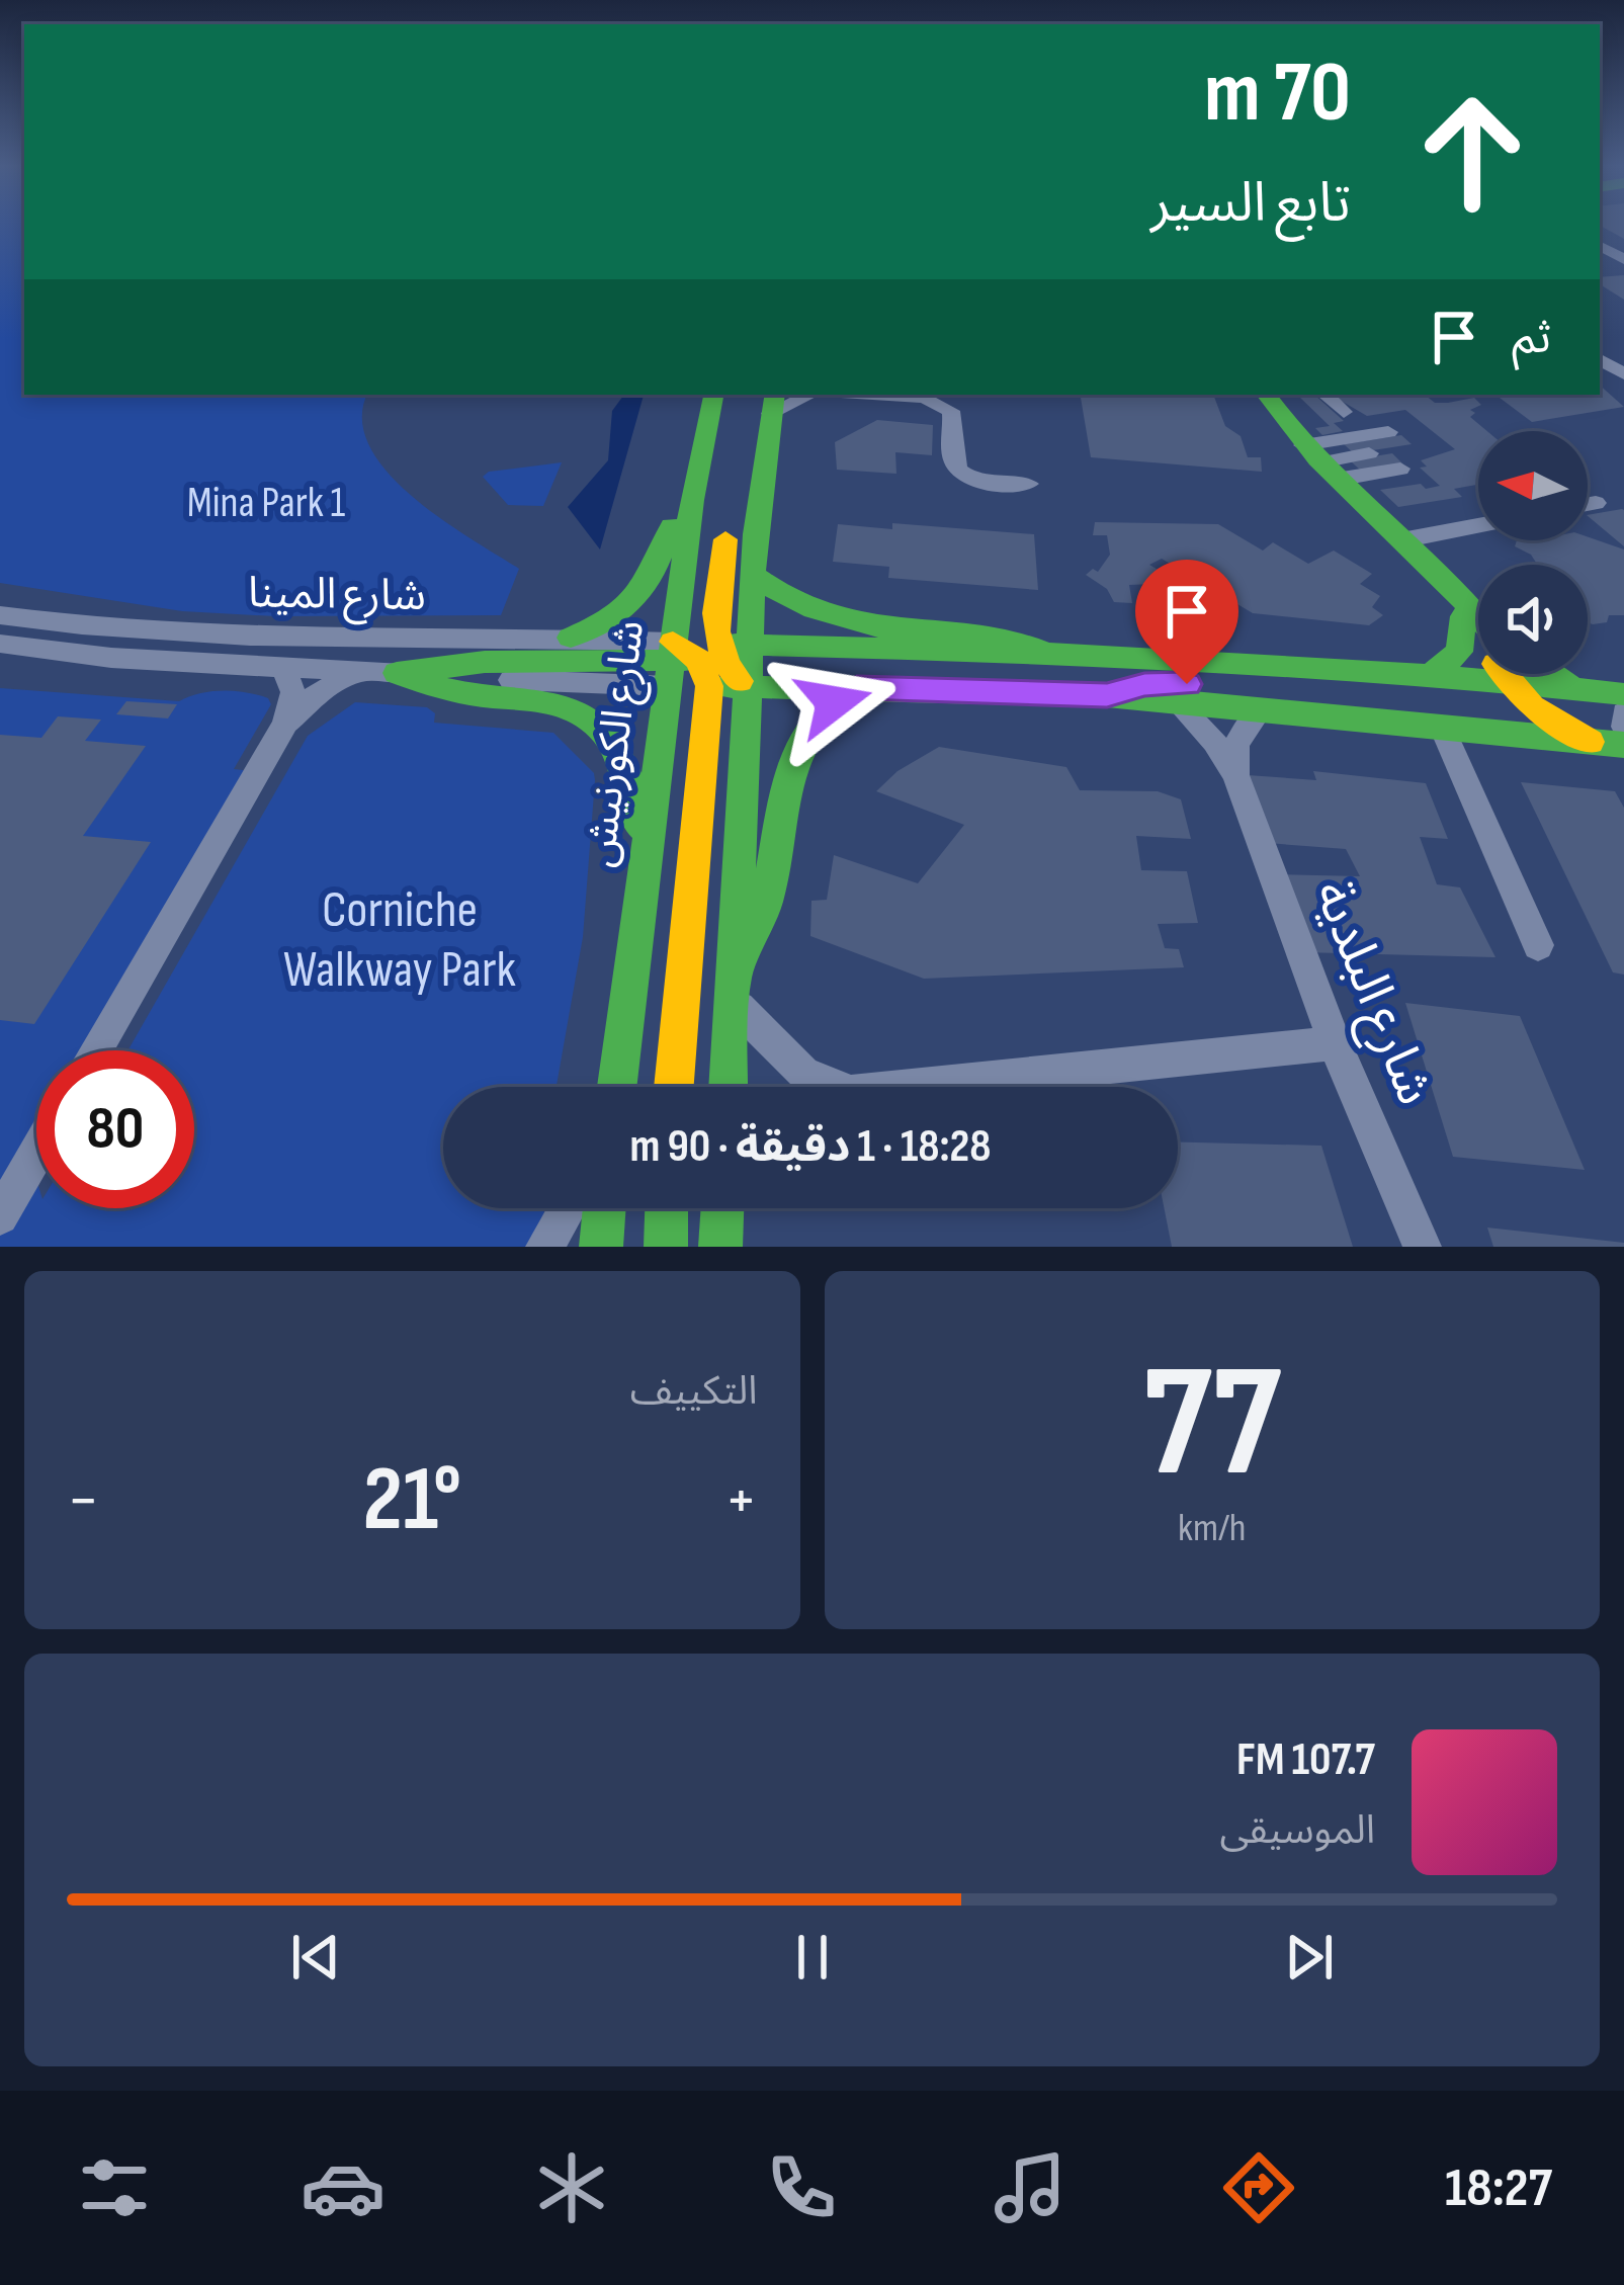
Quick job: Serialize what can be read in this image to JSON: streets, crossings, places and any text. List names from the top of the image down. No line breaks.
{"streets":{"main road":["شارع الكورنيش"],"street":["شارع المينا","شارع البلدية"]},"crossings":[["شارع المينا","شارع الكورنيش"]],"parks":["Mina Park 1","Corniche Walkway Park"],"north":"left","page":{"turn":["70 m","تابع السير"],"then":"ثم","limit":"80","trip":"18:28 · 1 دقيقة · 90 m","tile":[["77","km/h"],"التكييف"],"heat":["−","21°","+"],"song":["107.7 FM","الموسيقى"],"tabs":"18:27"}}
